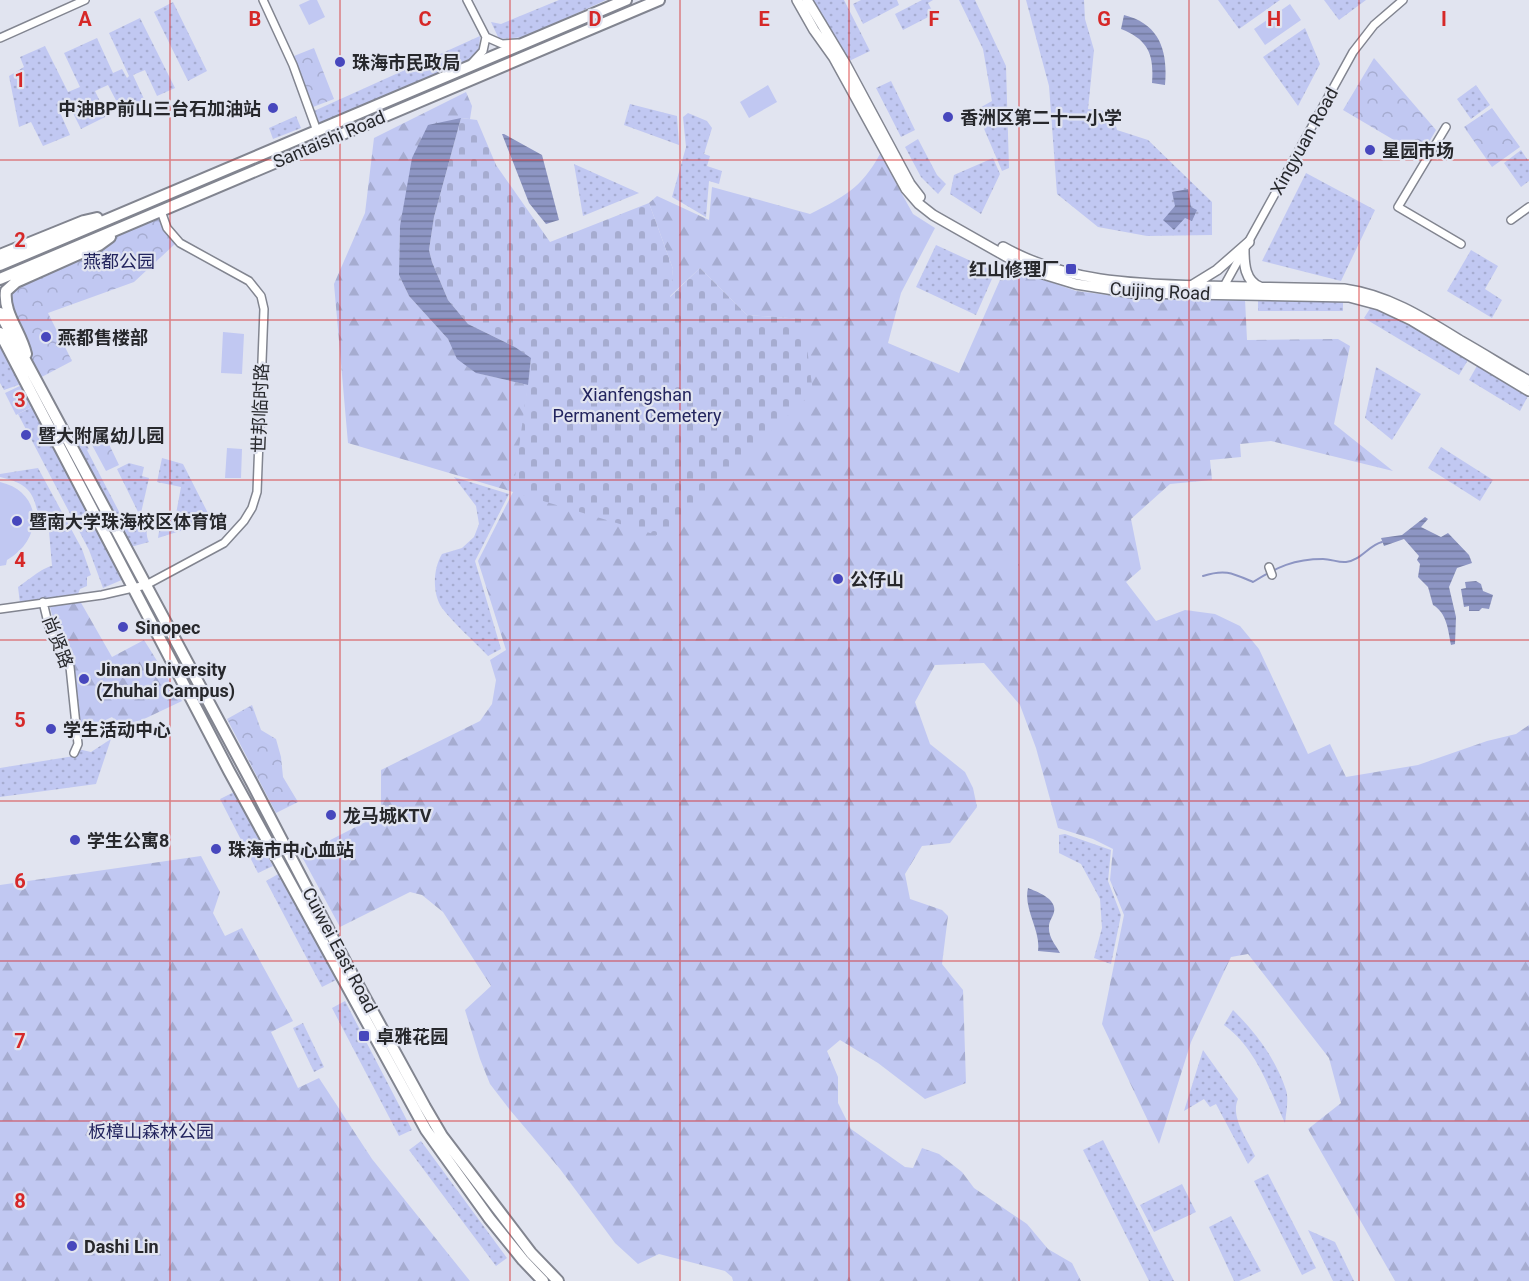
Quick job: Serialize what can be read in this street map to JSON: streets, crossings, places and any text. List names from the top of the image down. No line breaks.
{"streets":{"main road":["Santaishi Road","Cuijing Road","Cuiwei East Road"],"street":["Xingyuan Road","世邦临时路","尚贤路"]},"crossings":[["Santaishi Road","世邦临时路"],["Xingyuan Road","Cuijing Road"],["世邦临时路","尚贤路"],["世邦临时路","Cuiwei East Road"]],"parks":["燕都公园","Xianfengshan Permanent Cemetery","板樟山森林公园"],"places":{"other":["珠海市民政局","中油BP前山三台石加油站","香洲区第二十一小学","星园市场","燕都售楼部","暨大附属幼儿园","暨南大学珠海校区体育馆","公仔山","Sinopec","Jinan University (Zhuhai Campus)","学生活动中心","龙马城KTV","学生公寓8","珠海市中心血站","Dashi Lin"],"transit":["红山修理厂","卓雅花园"]},"grid":{"columns":["A","B","C","D","E","F","G","H","I"],"rows":["1","2","3","4","5","6","7","8"]}}
